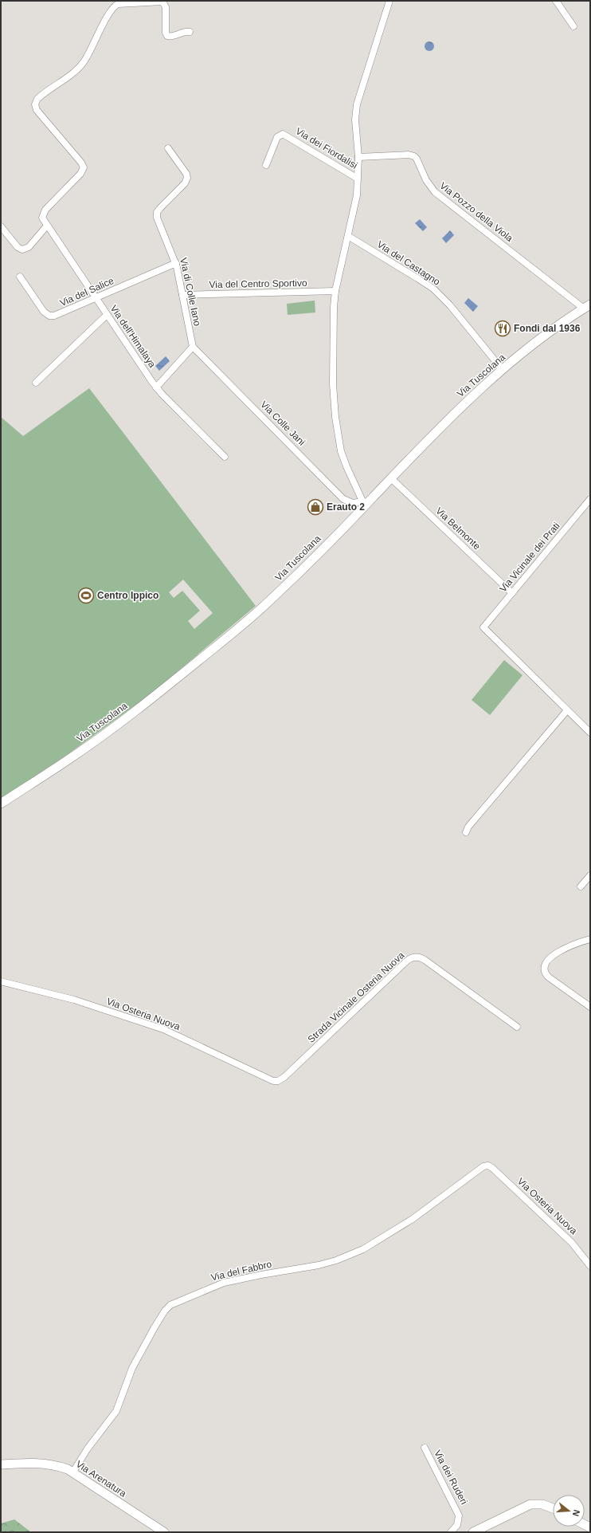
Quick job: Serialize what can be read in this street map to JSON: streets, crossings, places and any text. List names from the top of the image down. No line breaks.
{"streets":{"main road":["Via Tuscolana","Via Arenatura"],"street":["Via dei Fiordalisi","Via Pozzo della Viola","Via del Castagno","Via del Centro Sportivo","Via del Salice","Via di Colle Iano","Via dell'Himalaya","Via Colle Jani","Via Belmonte","Via Vicinale dei Prati","Strada Vicinale Osteria Nuova","Via Osteria Nuova","Via del Fabbro","Via dei Ruderi"]},"crossings":[["Via Pozzo della Viola","Via Tuscolana"],["Via del Castagno","Via Tuscolana"],["Via del Centro Sportivo","Via di Colle Iano"],["Via del Salice","Via di Colle Iano"],["Via del Salice","Via dell'Himalaya"],["Via di Colle Iano","Via Colle Jani"],["Via Tuscolana","Via Colle Jani"],["Via Tuscolana","Via Belmonte"],["Via Belmonte","Via Vicinale dei Prati"],["Strada Vicinale Osteria Nuova","Via Osteria Nuova"],["Via Osteria Nuova","Via del Fabbro"],["Via del Fabbro","Via Arenatura"]],"places":{"restaurant":["Fondi dal 1936"],"shop":["Erauto 2"],"sports":["Centro Ippico"]},"north":"right"}
